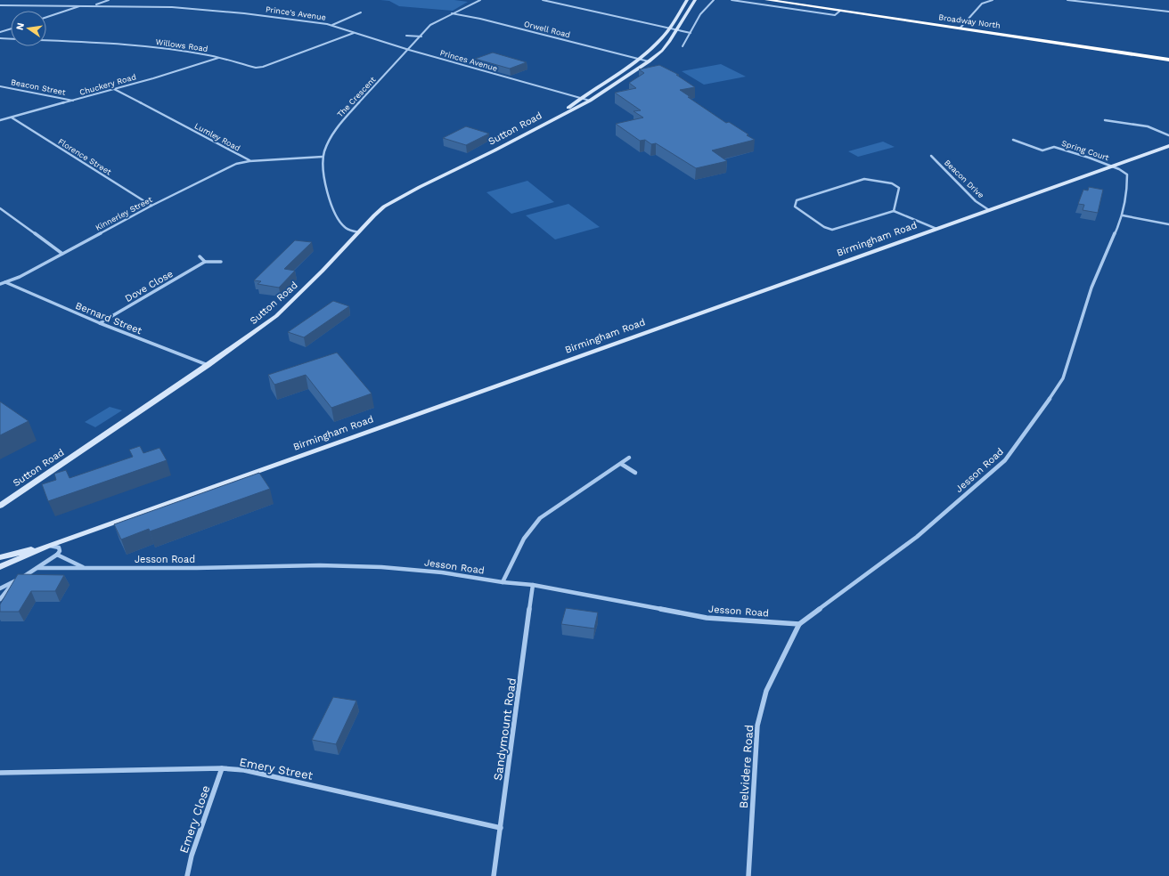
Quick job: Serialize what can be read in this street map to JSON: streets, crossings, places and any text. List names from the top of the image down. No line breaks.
{"streets":{"highway":["Broadway North"],"street":["Prince's Avenue","Orwell Road","Willows Road","Princes Avenue","Chuckery Road","Beacon Street","The Crescent","Sutton Road","Lumley Road","Spring Court","Florence Street","Beacon Drive","Kinnerley Street","Birmingham Road","Dove Close","Bernard Street","Jesson Road","Sandymount Road","Belvidere Road","Emery Street","Emery Close"]},"crossings":[["Prince's Avenue","Willows Road"],["Prince's Avenue","Princes Avenue"],["Orwell Road","The Crescent"],["Orwell Road","Sutton Road"],["Willows Road","Princes Avenue"],["Willows Road","Chuckery Road"],["Princes Avenue","The Crescent"],["Princes Avenue","Sutton Road"],["Chuckery Road","Beacon Street"],["Chuckery Road","Lumley Road"],["Chuckery Road","Florence Street"],["The Crescent","Sutton Road"],["The Crescent","Lumley Road"],["Sutton Road","Bernard Street"],["Lumley Road","Kinnerley Street"],["Spring Court","Birmingham Road"],["Spring Court","Jesson Road"],["Florence Street","Kinnerley Street"],["Beacon Drive","Birmingham Road"],["Kinnerley Street","Bernard Street"],["Birmingham Road","Jesson Road"],["Dove Close","Bernard Street"],["Jesson Road","Sandymount Road"],["Jesson Road","Belvidere Road"],["Sandymount Road","Emery Street"],["Emery Street","Emery Close"]],"north":"left"}
